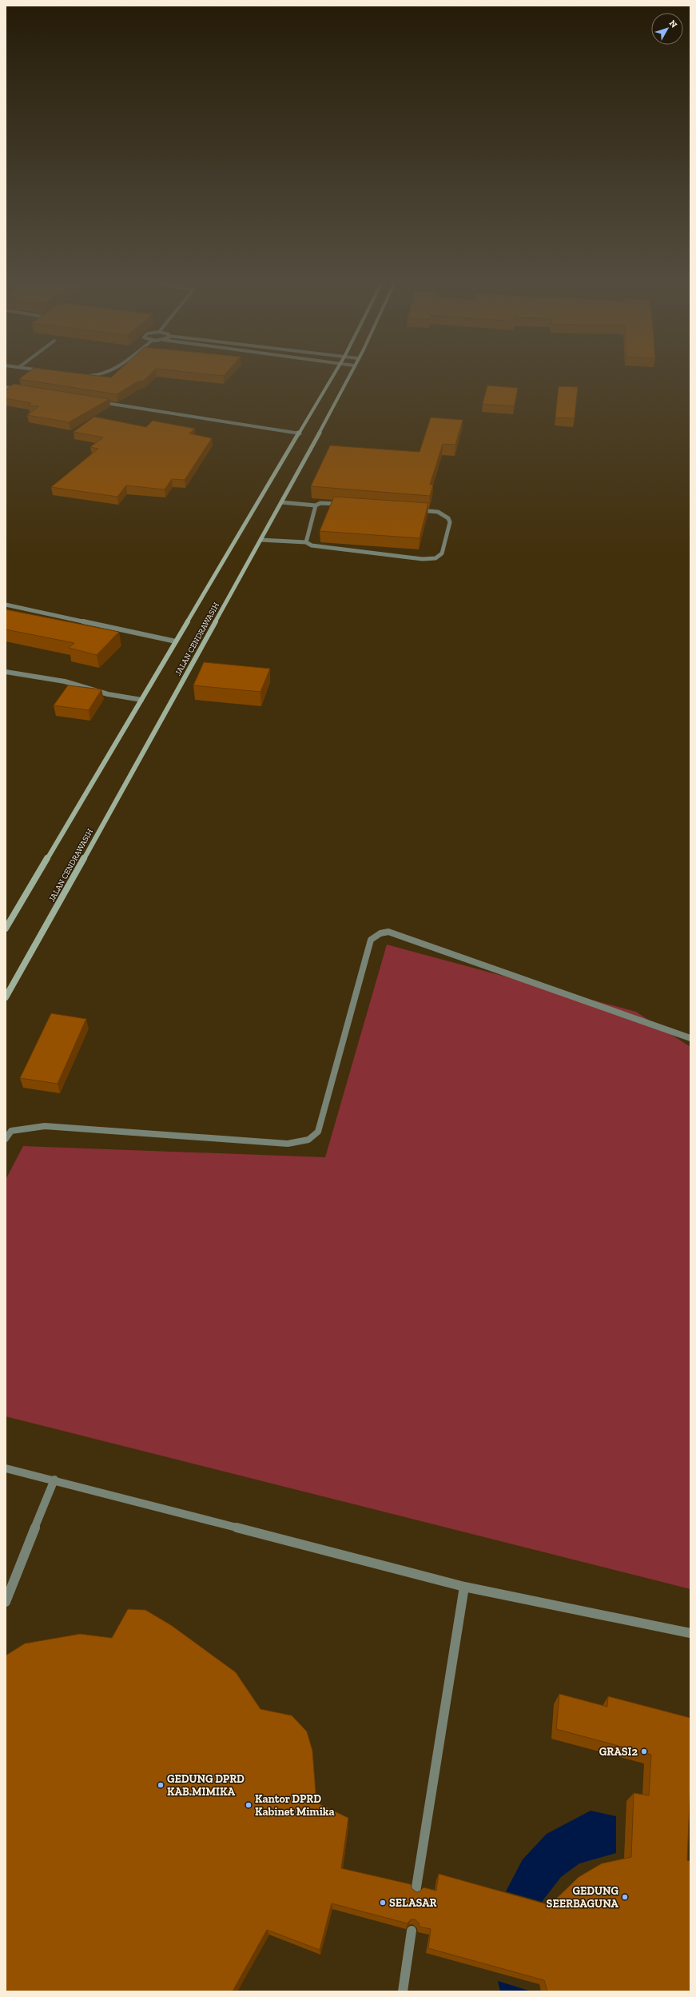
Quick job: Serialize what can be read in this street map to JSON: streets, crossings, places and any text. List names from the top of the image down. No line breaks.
{"streets":{"main road":["JALAN CENDRAWASIH"]},"places":["GRASI2","GEDUNG DPRD KAB.MIMIKA","Kantor DPRD Kabinet Mimika","GEDUNG SEERBAGUNA","SELASAR"],"north":"top right"}
